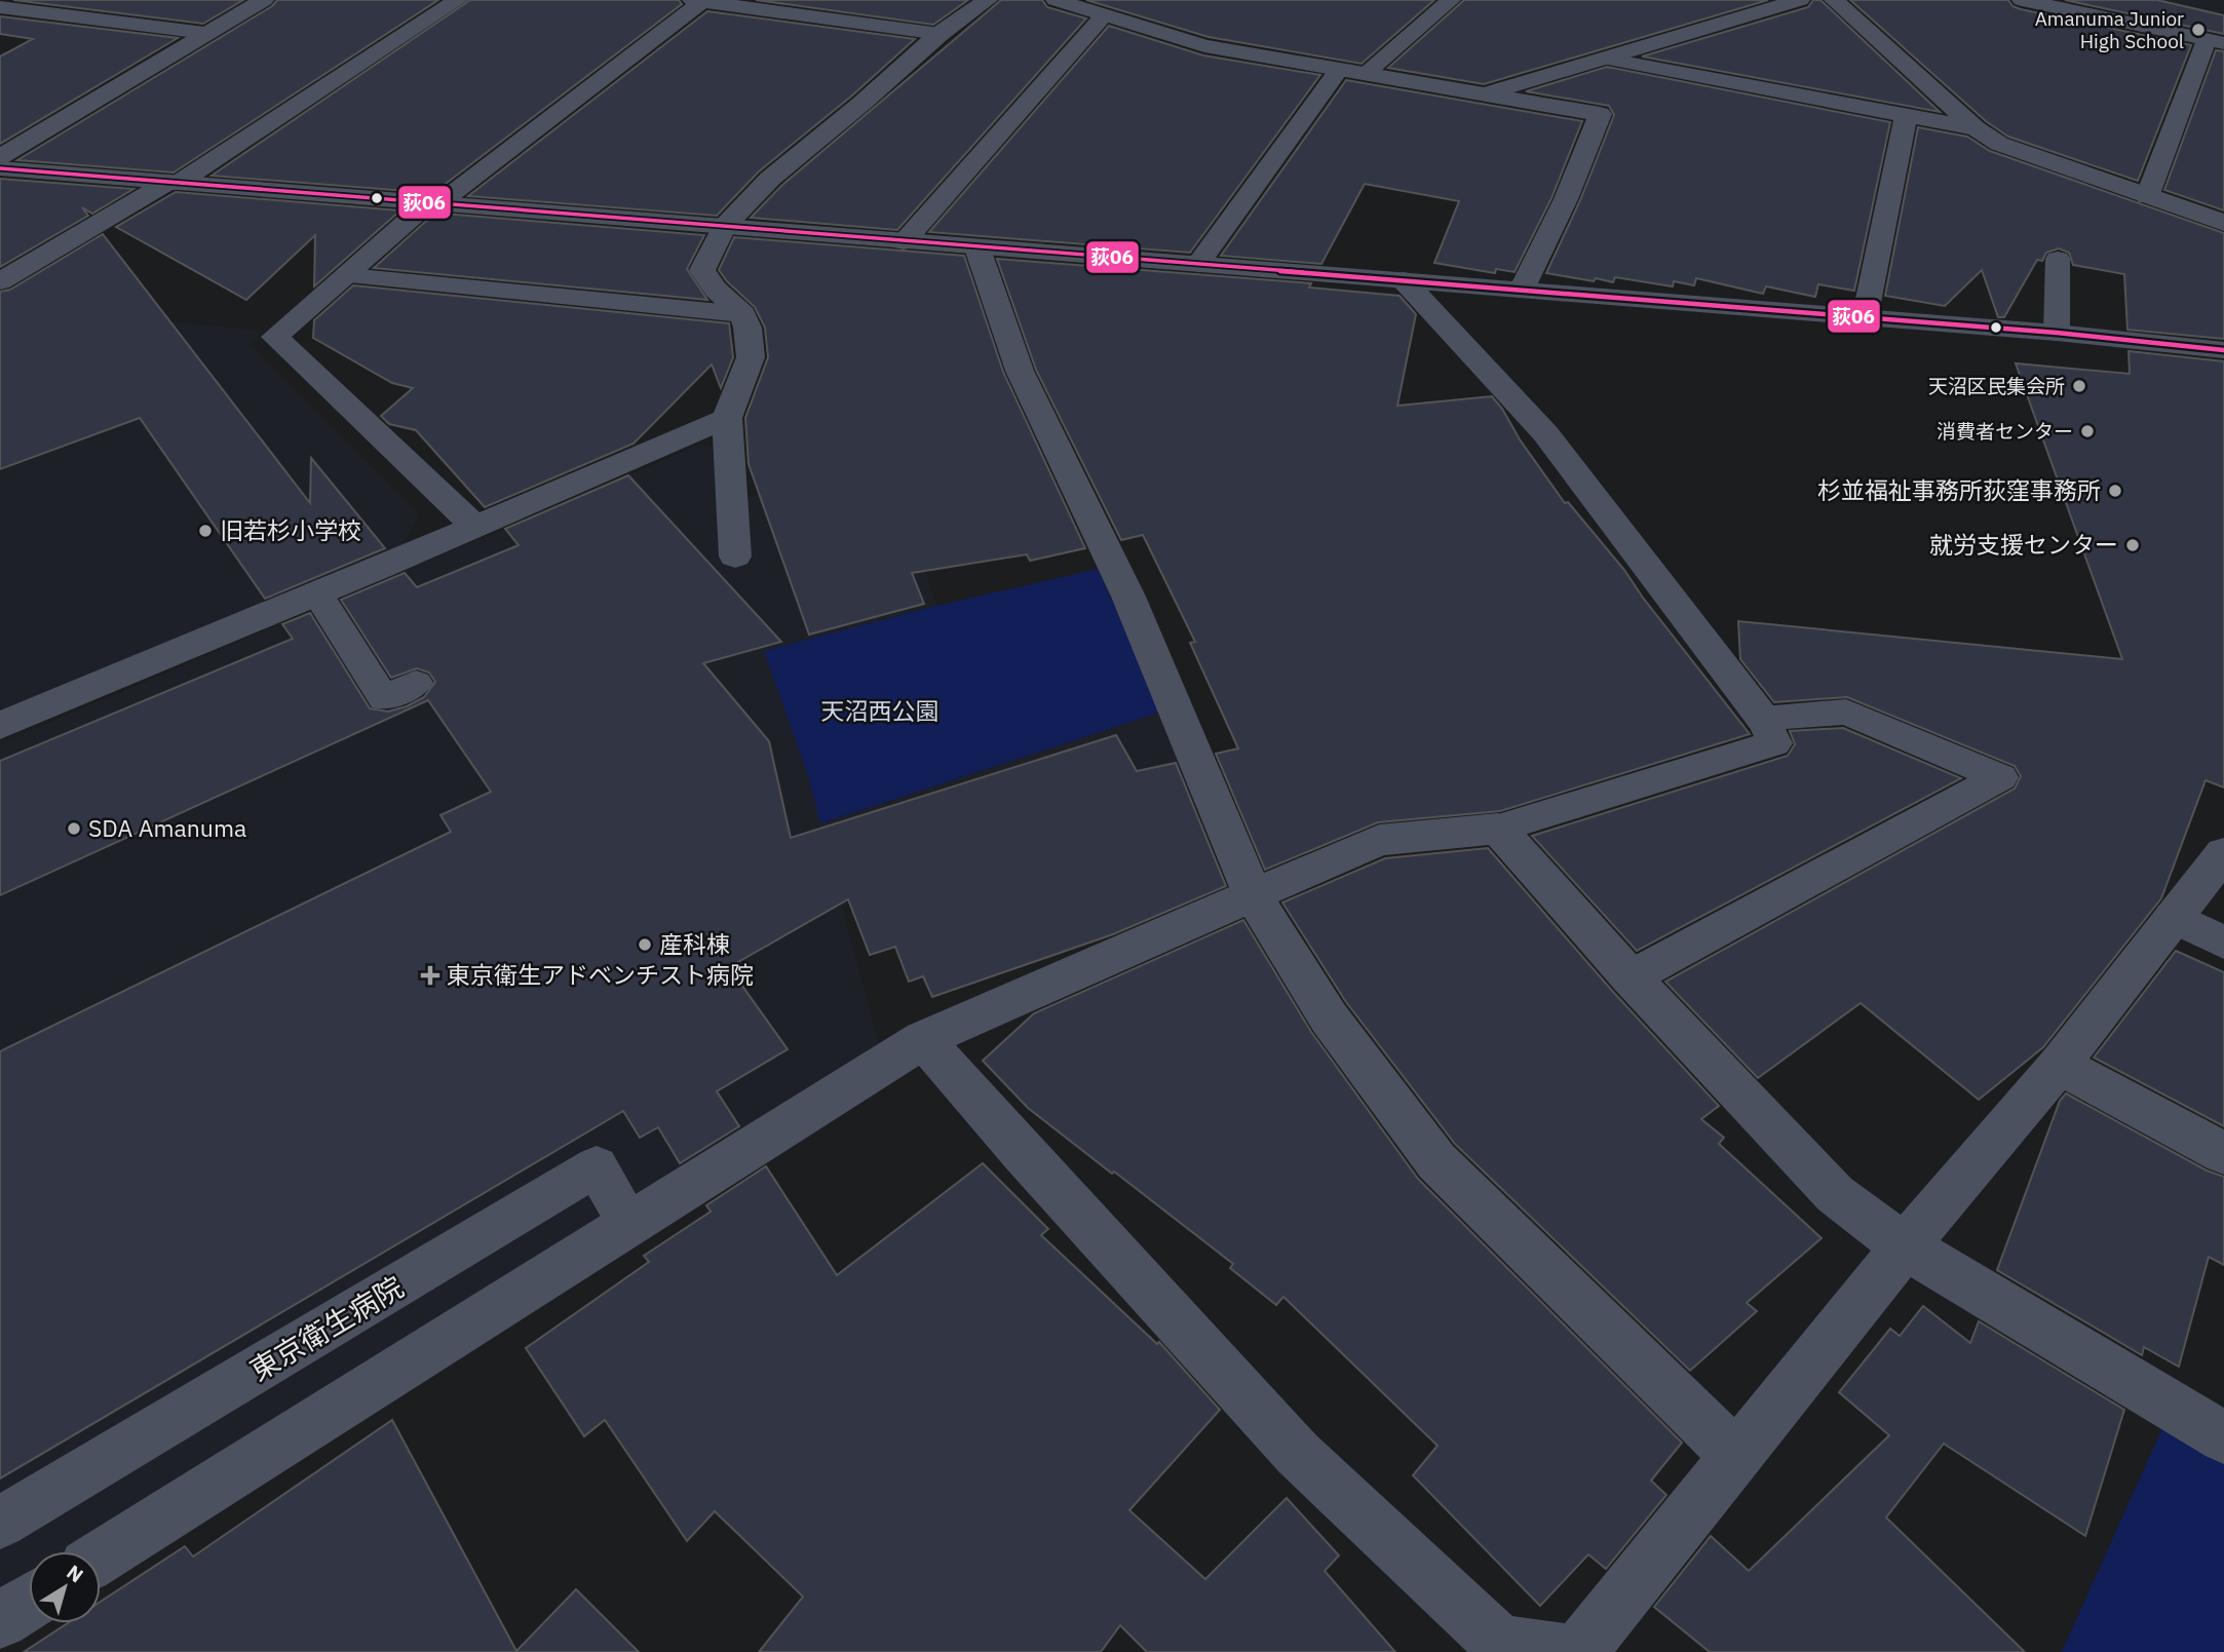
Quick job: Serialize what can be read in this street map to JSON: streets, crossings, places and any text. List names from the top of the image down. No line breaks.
{"streets":{"lane":["東京衛生病院"]},"parks":["天沼西公園"],"places":{"other":["Amanuma Junior High School","天沼区民集会所","消費者センター","杉並福祉事務所荻窪事務所","旧若杉小学校","就労支援センター","SDA Amanuma","産科棟"],"health":["東京衛生アドベンチスト病院"]},"lines":["transit line 荻06"],"north":"top right"}
